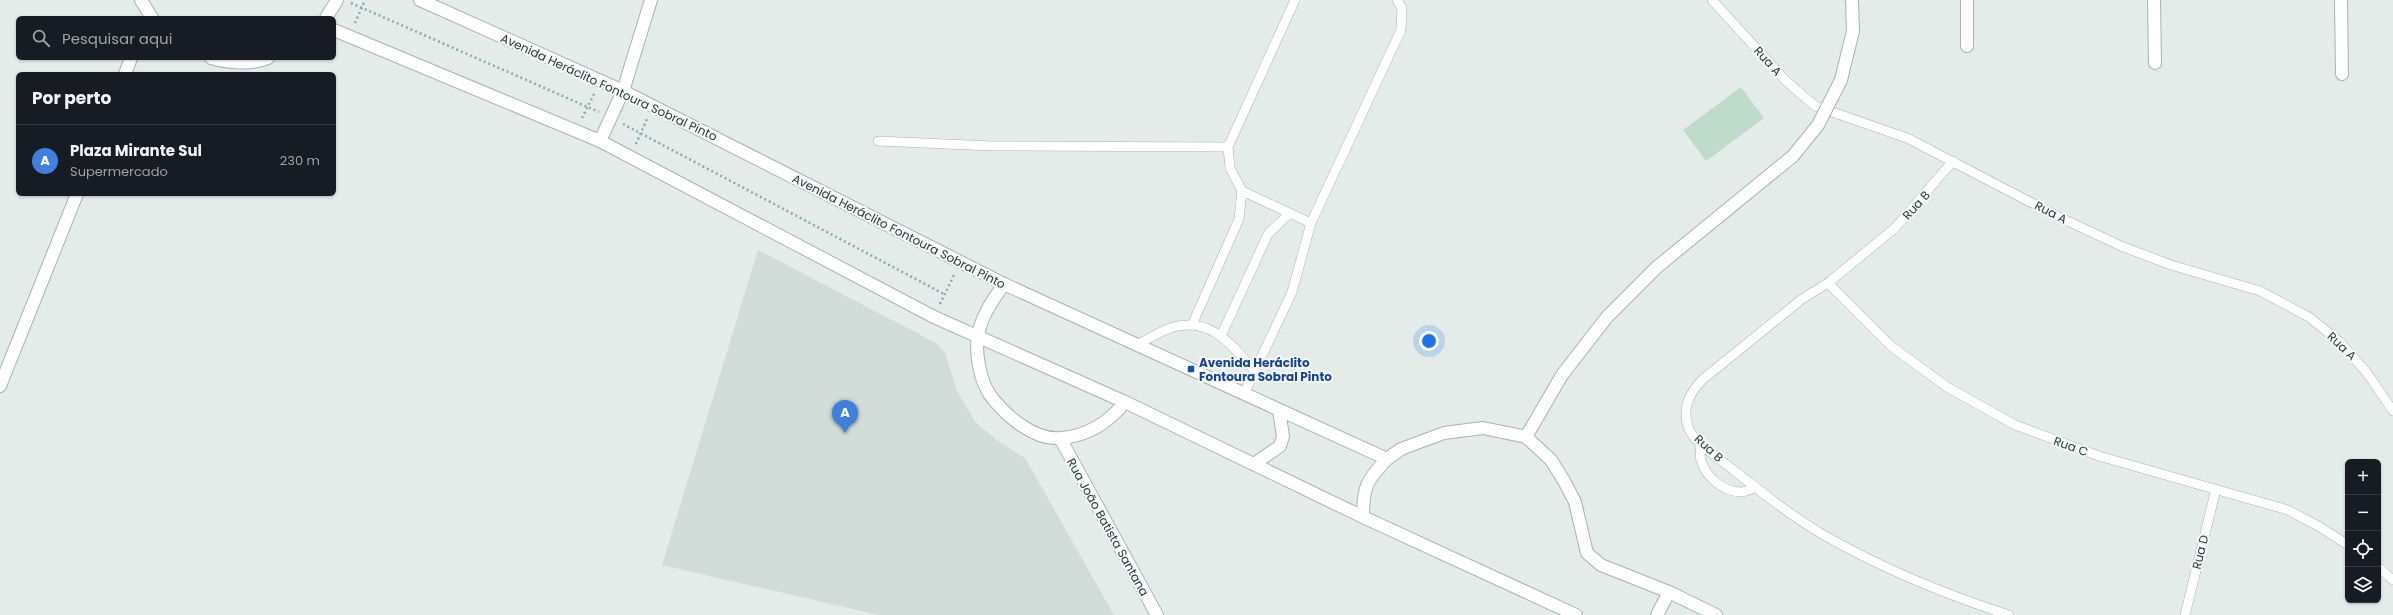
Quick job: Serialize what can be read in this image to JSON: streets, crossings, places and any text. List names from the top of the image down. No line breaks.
{"streets":{"street":["Avenida Heráclito Fontoura Sobral Pinto","Rua João Batista Santana"],"lane":["Rua A","Rua B","Rua C","Rua D"]},"crossings":[["Rua A","Rua B"],["Rua B","Rua C"],["Rua C","Rua D"]],"places":{"transit":["Avenida Heráclito Fontoura Sobral Pinto"]},"page":{"search":"Pesquisar aqui","heading":"Por perto","list":[{"mark":"A","name":"Plaza Mirante Sul","note":"Supermercado","value":"230 m"}],"pins":"A","map_buttons":["+","−"]}}
